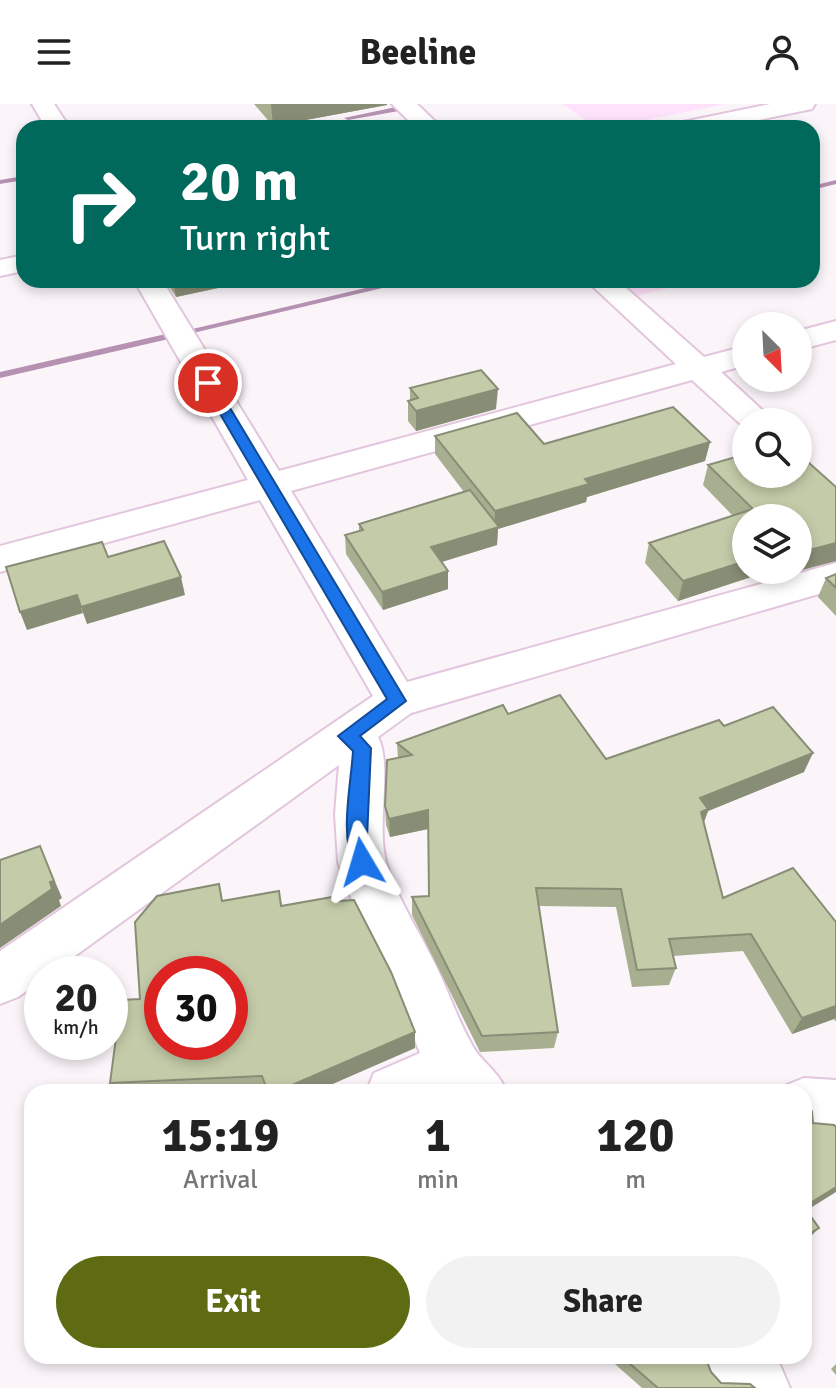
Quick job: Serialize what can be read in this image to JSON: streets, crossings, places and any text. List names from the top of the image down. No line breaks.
{"north":"bottom right","page":{"header":"Beeline","turn":["20 m","Turn right"],"speed":"20 km/h","limit":"30","eta":["15:19","Arrival","1","min","120","m"],"buttons":["Exit","Share"]}}
